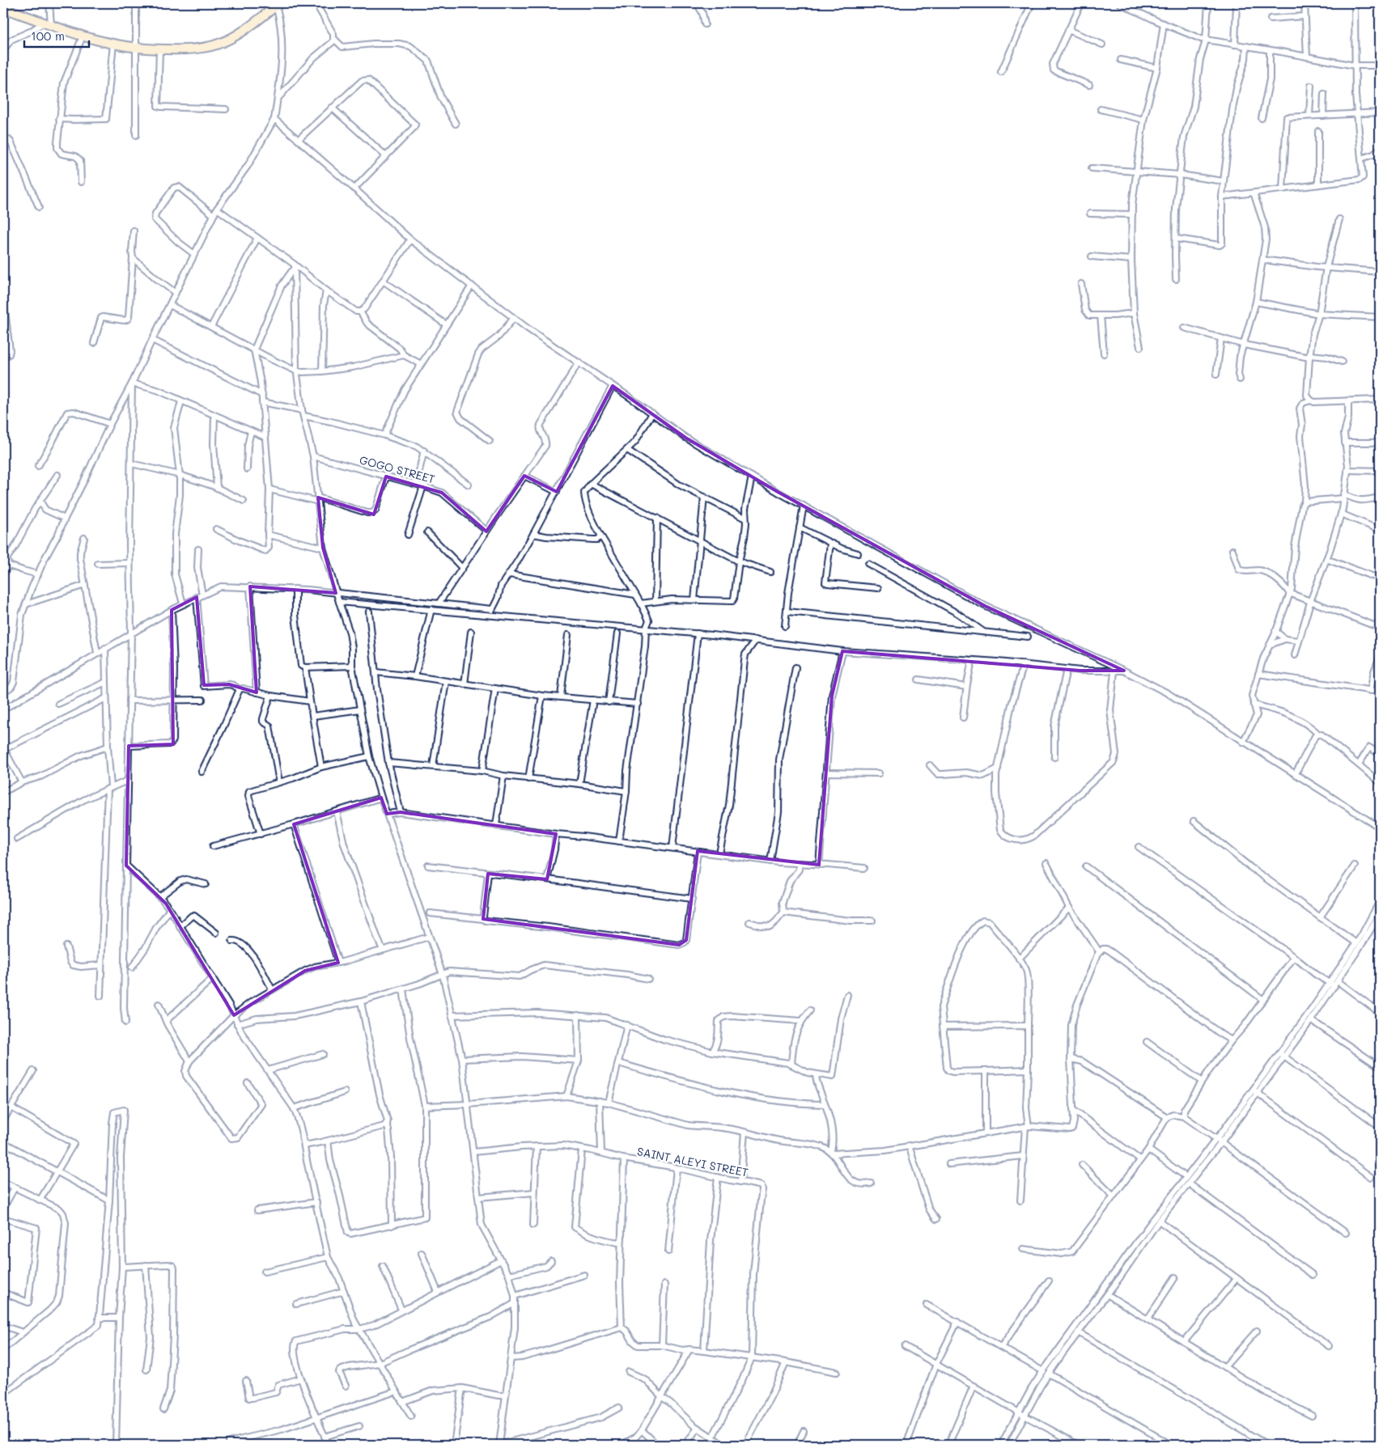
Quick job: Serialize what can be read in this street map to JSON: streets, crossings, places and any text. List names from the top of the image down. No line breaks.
{"streets":{"street":["GOGO STREET","SAINT ALEYI STREET"]},"scale_bar":"100 m"}
